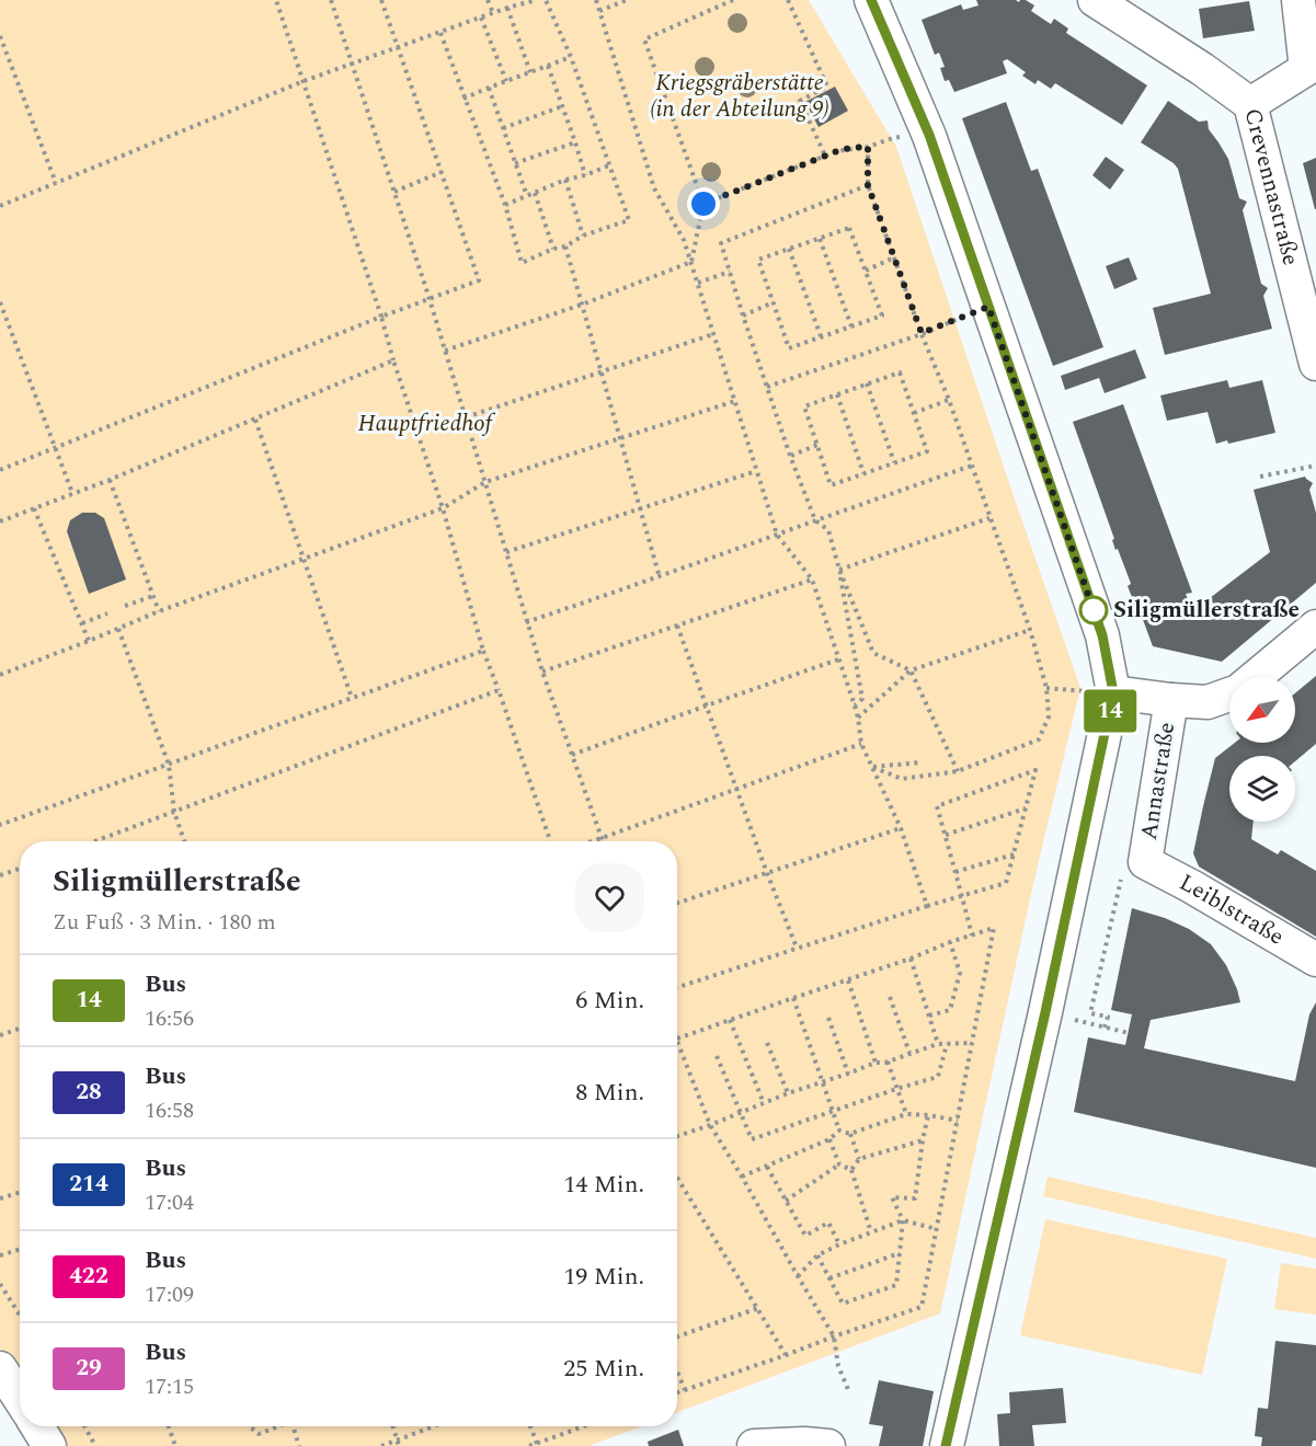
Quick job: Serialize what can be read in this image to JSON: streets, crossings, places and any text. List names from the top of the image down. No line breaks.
{"streets":{"street":["Crevennastraße","Annastraße","Leiblstraße"]},"crossings":[["Annastraße","Leiblstraße"]],"parks":["Kriegsgräberstätte (in der Abteilung 9)","Hauptfriedhof"],"places":["Siligmüllerstraße"],"lines":["bus line 14"],"north":"bottom left","page":{"on_map":"14","heading":["Siligmüllerstraße","Zu Fuß · 3 Min. · 180 m"],"list":[{"mark":"14","name":"Bus","note":"16:56","value":"6 Min."},{"mark":"28","name":"Bus","note":"16:58","value":"8 Min."},{"mark":"214","name":"Bus","note":"17:04","value":"14 Min."},{"mark":"422","name":"Bus","note":"17:09","value":"19 Min."},{"mark":"29","name":"Bus","note":"17:15","value":"25 Min."}]}}
